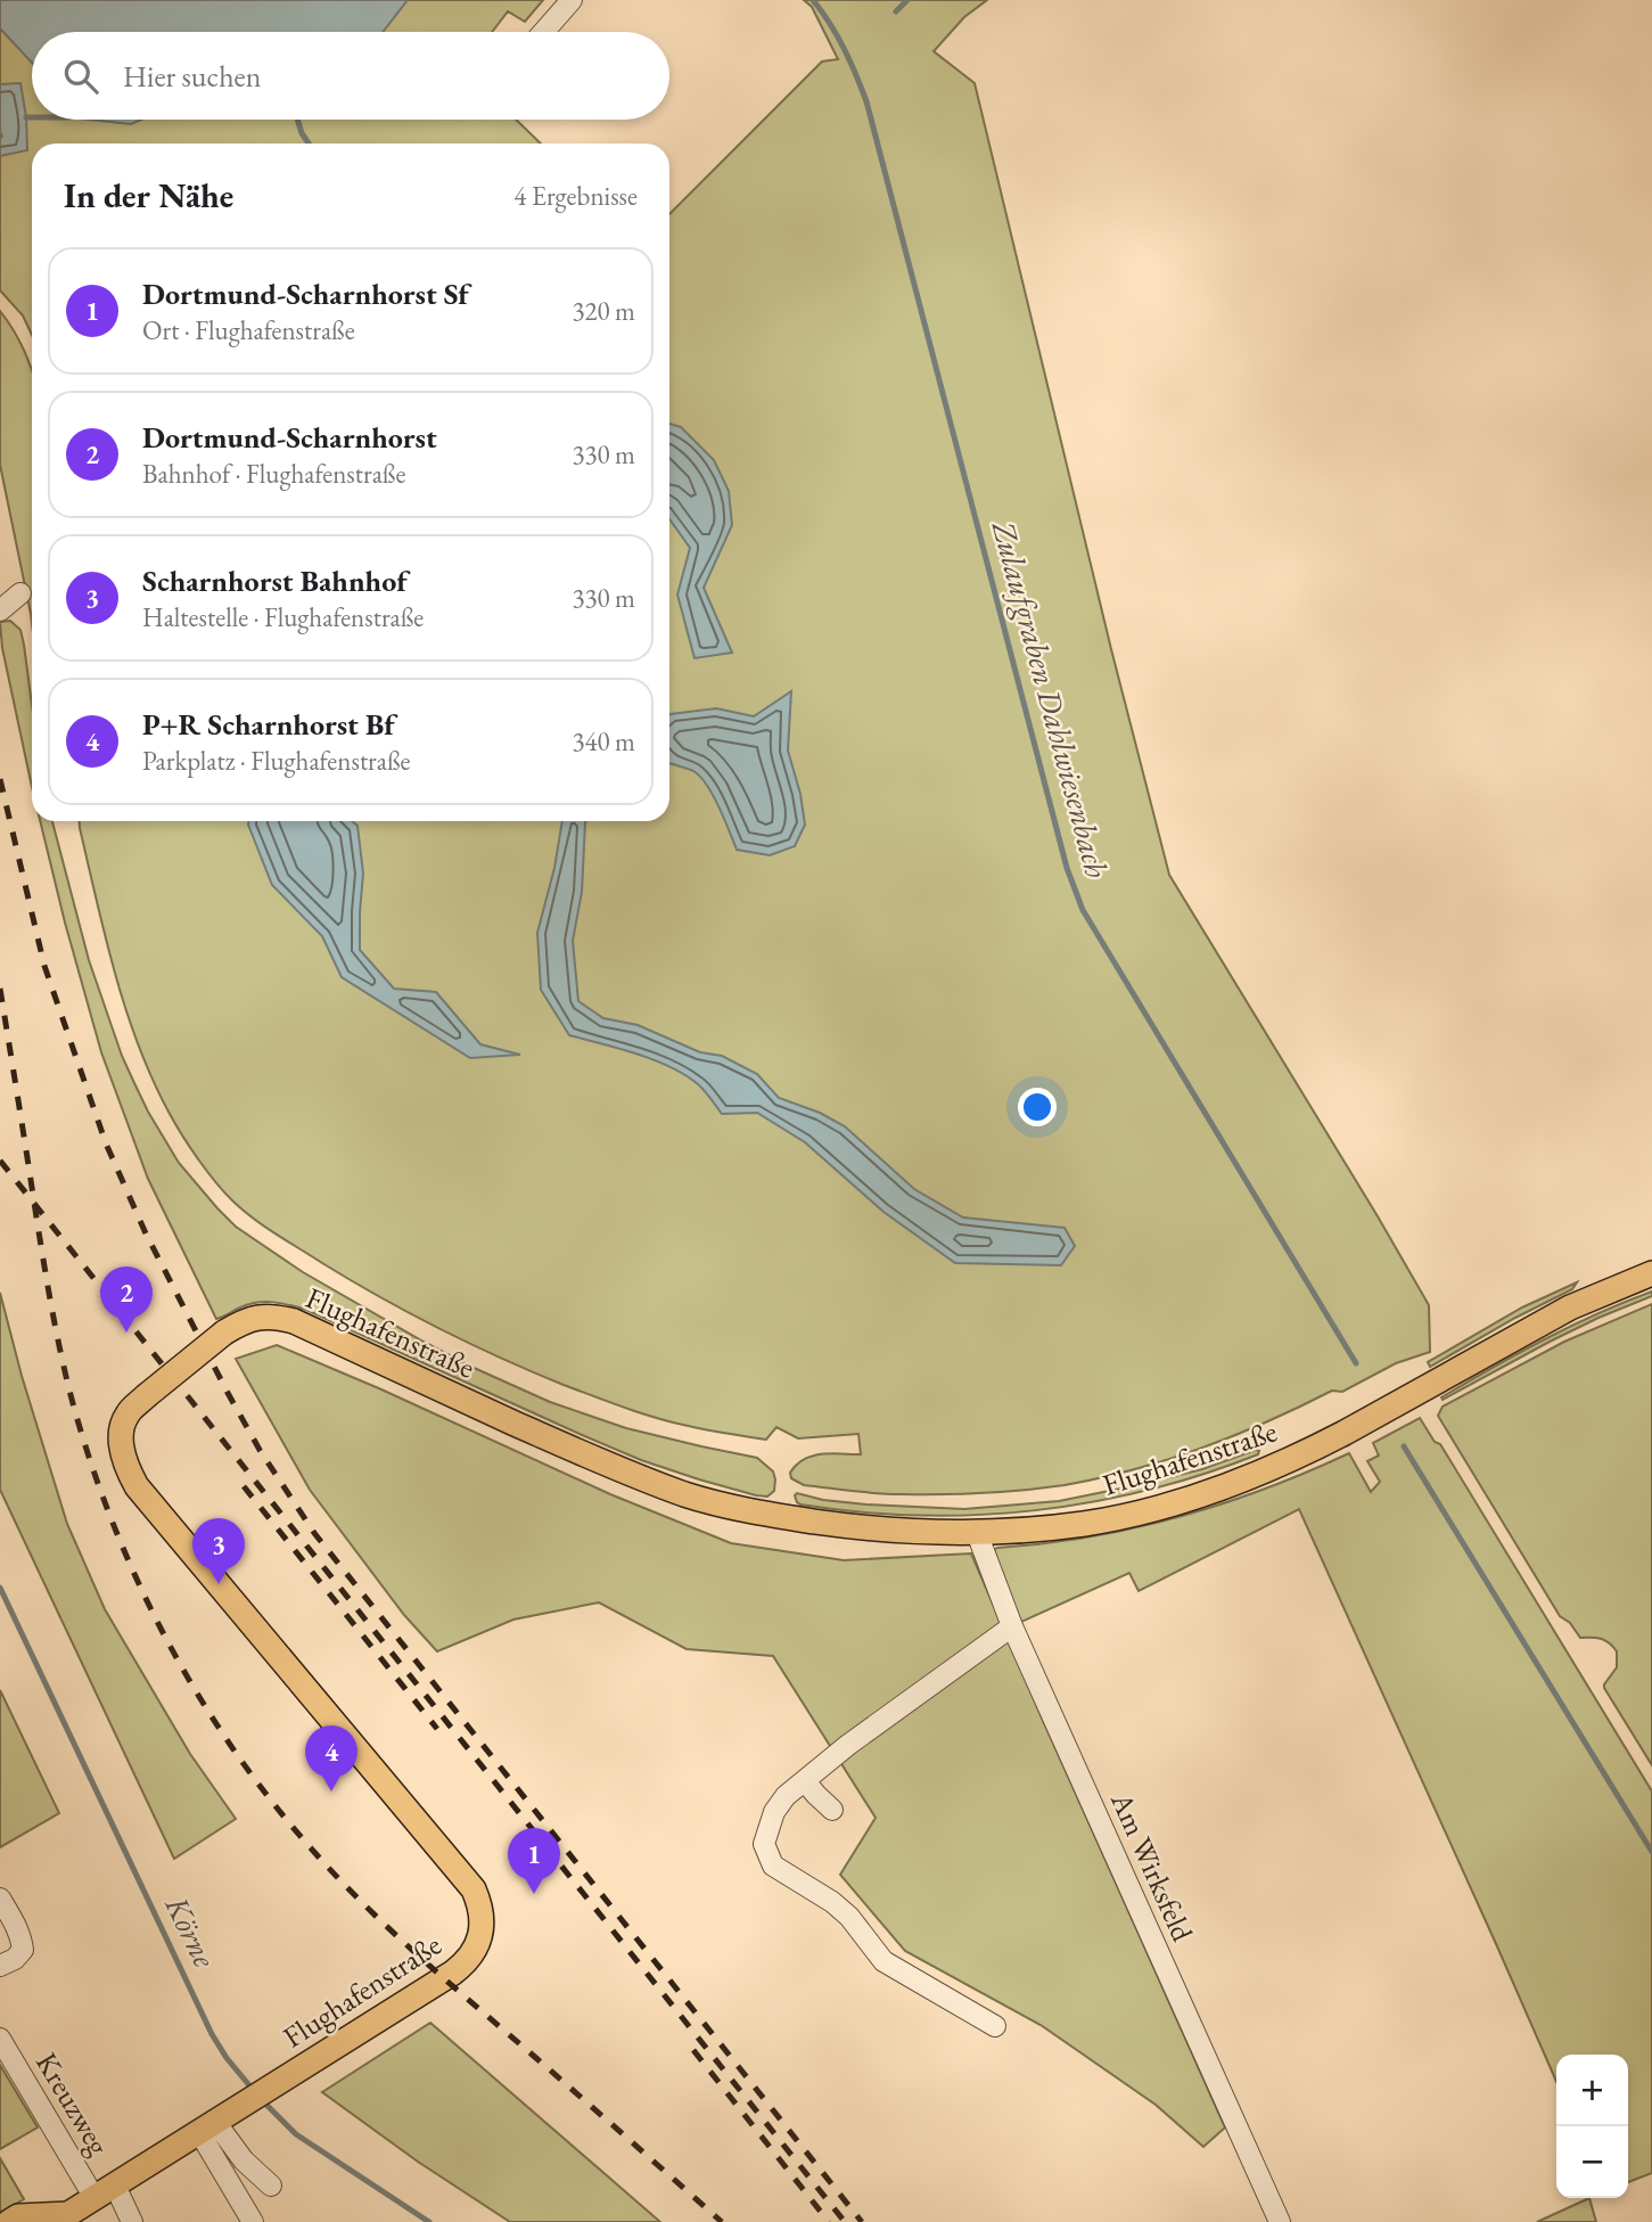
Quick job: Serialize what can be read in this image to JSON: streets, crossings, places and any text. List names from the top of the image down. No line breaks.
{"streets":{"main road":["Flughafenstraße"],"street":["Am Wirksfeld","Kreuzweg"]},"crossings":[["Flughafenstraße","Am Wirksfeld"],["Flughafenstraße","Kreuzweg"]],"water":["Zulaufgraben Dahlwiesenbach","Körne"],"page":{"search":"Hier suchen","heading":["In der Nähe","4 Ergebnisse"],"list":[{"mark":"1","name":"Dortmund-Scharnhorst Sf","note":"Ort · Flughafenstraße","value":"320 m"},{"mark":"2","name":"Dortmund-Scharnhorst","note":"Bahnhof · Flughafenstraße","value":"330 m"},{"mark":"3","name":"Scharnhorst Bahnhof","note":"Haltestelle · Flughafenstraße","value":"330 m"},{"mark":"4","name":"P+R Scharnhorst Bf","note":"Parkplatz · Flughafenstraße","value":"340 m"}],"pins":["2","3","4","1"],"map_buttons":["+","−"]}}
